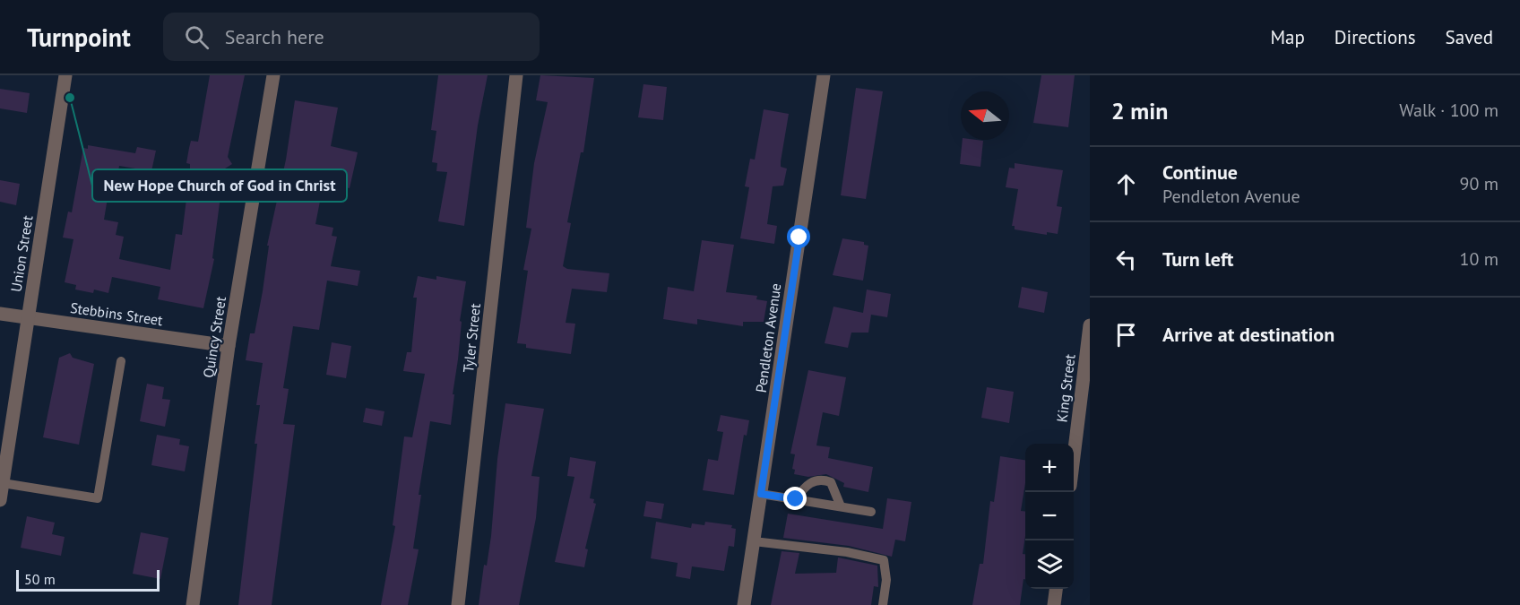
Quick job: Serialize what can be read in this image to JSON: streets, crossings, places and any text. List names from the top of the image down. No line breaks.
{"streets":{"street":["Union Street","Stebbins Street","Quincy Street","Tyler Street","Pendleton Avenue","King Street"]},"crossings":[["Union Street","Stebbins Street"],["Stebbins Street","Quincy Street"]],"places":["New Hope Church of God in Christ"],"scale_bar":"50 m","north":"left","page":{"header":"Turnpoint","search":"Search here","nav":["Map","Directions","Saved"],"heading":["2 min","Walk · 100 m"],"list":[["Continue","Pendleton Avenue","90 m"],["Turn left","10 m"],"Arrive at destination"],"map_buttons":["+","−"],"scale":"50 m"}}
